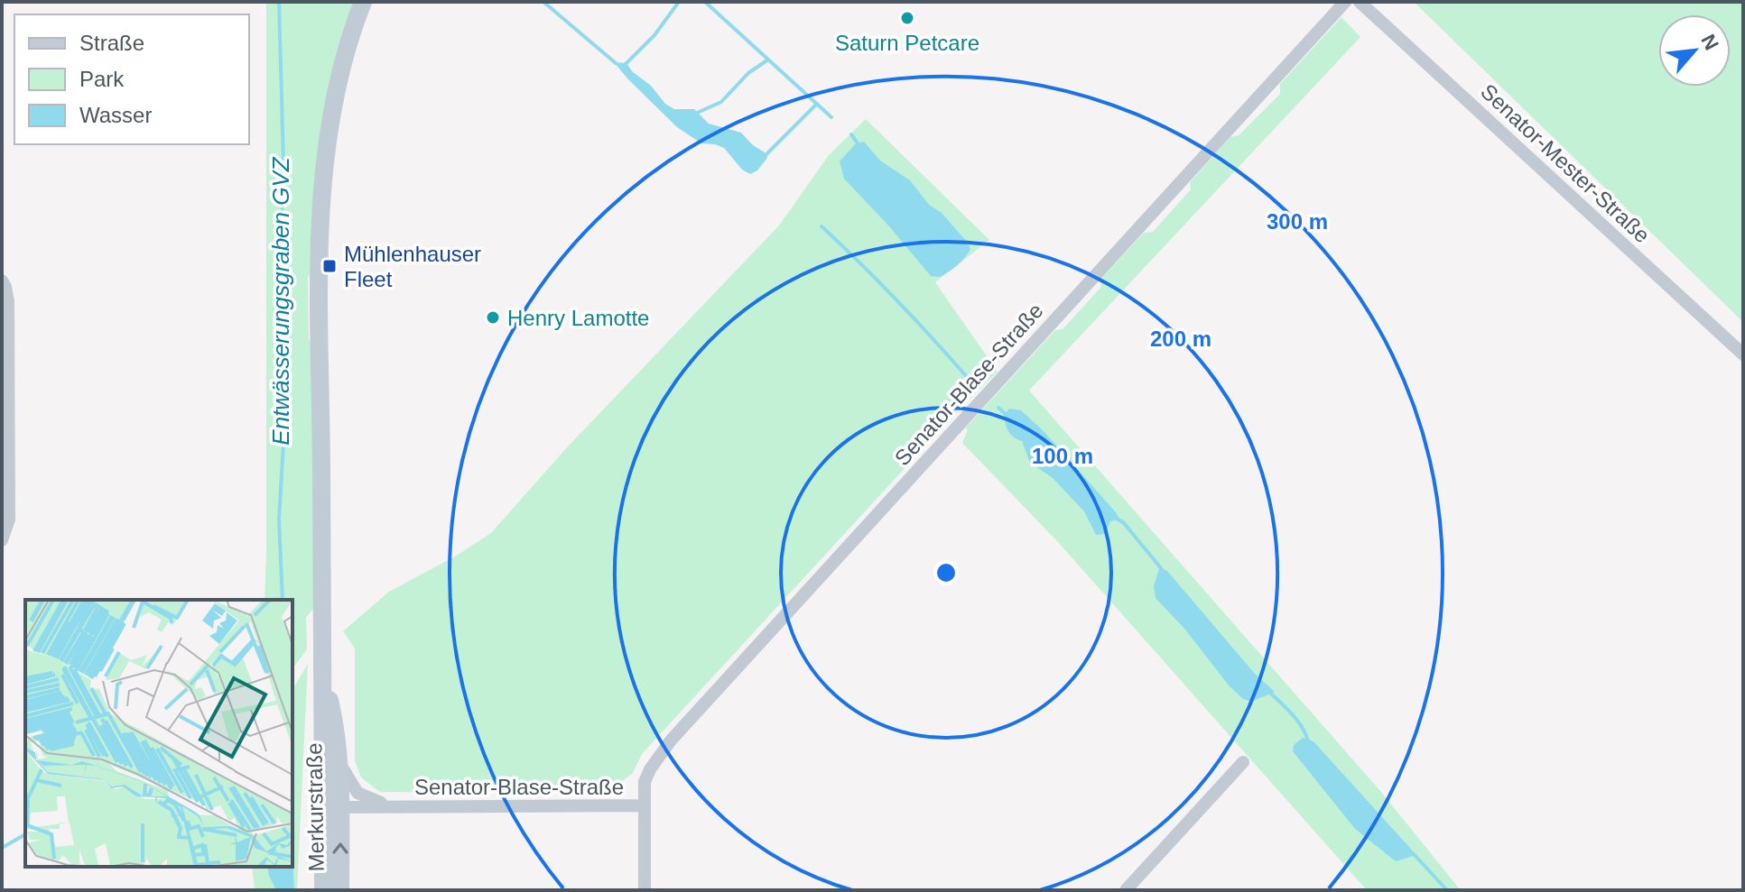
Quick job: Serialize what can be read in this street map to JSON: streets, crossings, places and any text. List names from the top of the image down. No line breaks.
{"streets":{"street":["Senator-Mester-Straße","Senator-Blase-Straße","Merkurstraße"]},"crossings":[["Senator-Blase-Straße","Merkurstraße"]],"water":["Entwässerungsgraben GVZ"],"places":{"other":["Saturn Petcare","Henry Lamotte"],"transit":["Mühlenhauser Fleet"]},"legend":["Straße","Park","Wasser"],"north":"top right","rings":["300 m","200 m","100 m"]}
